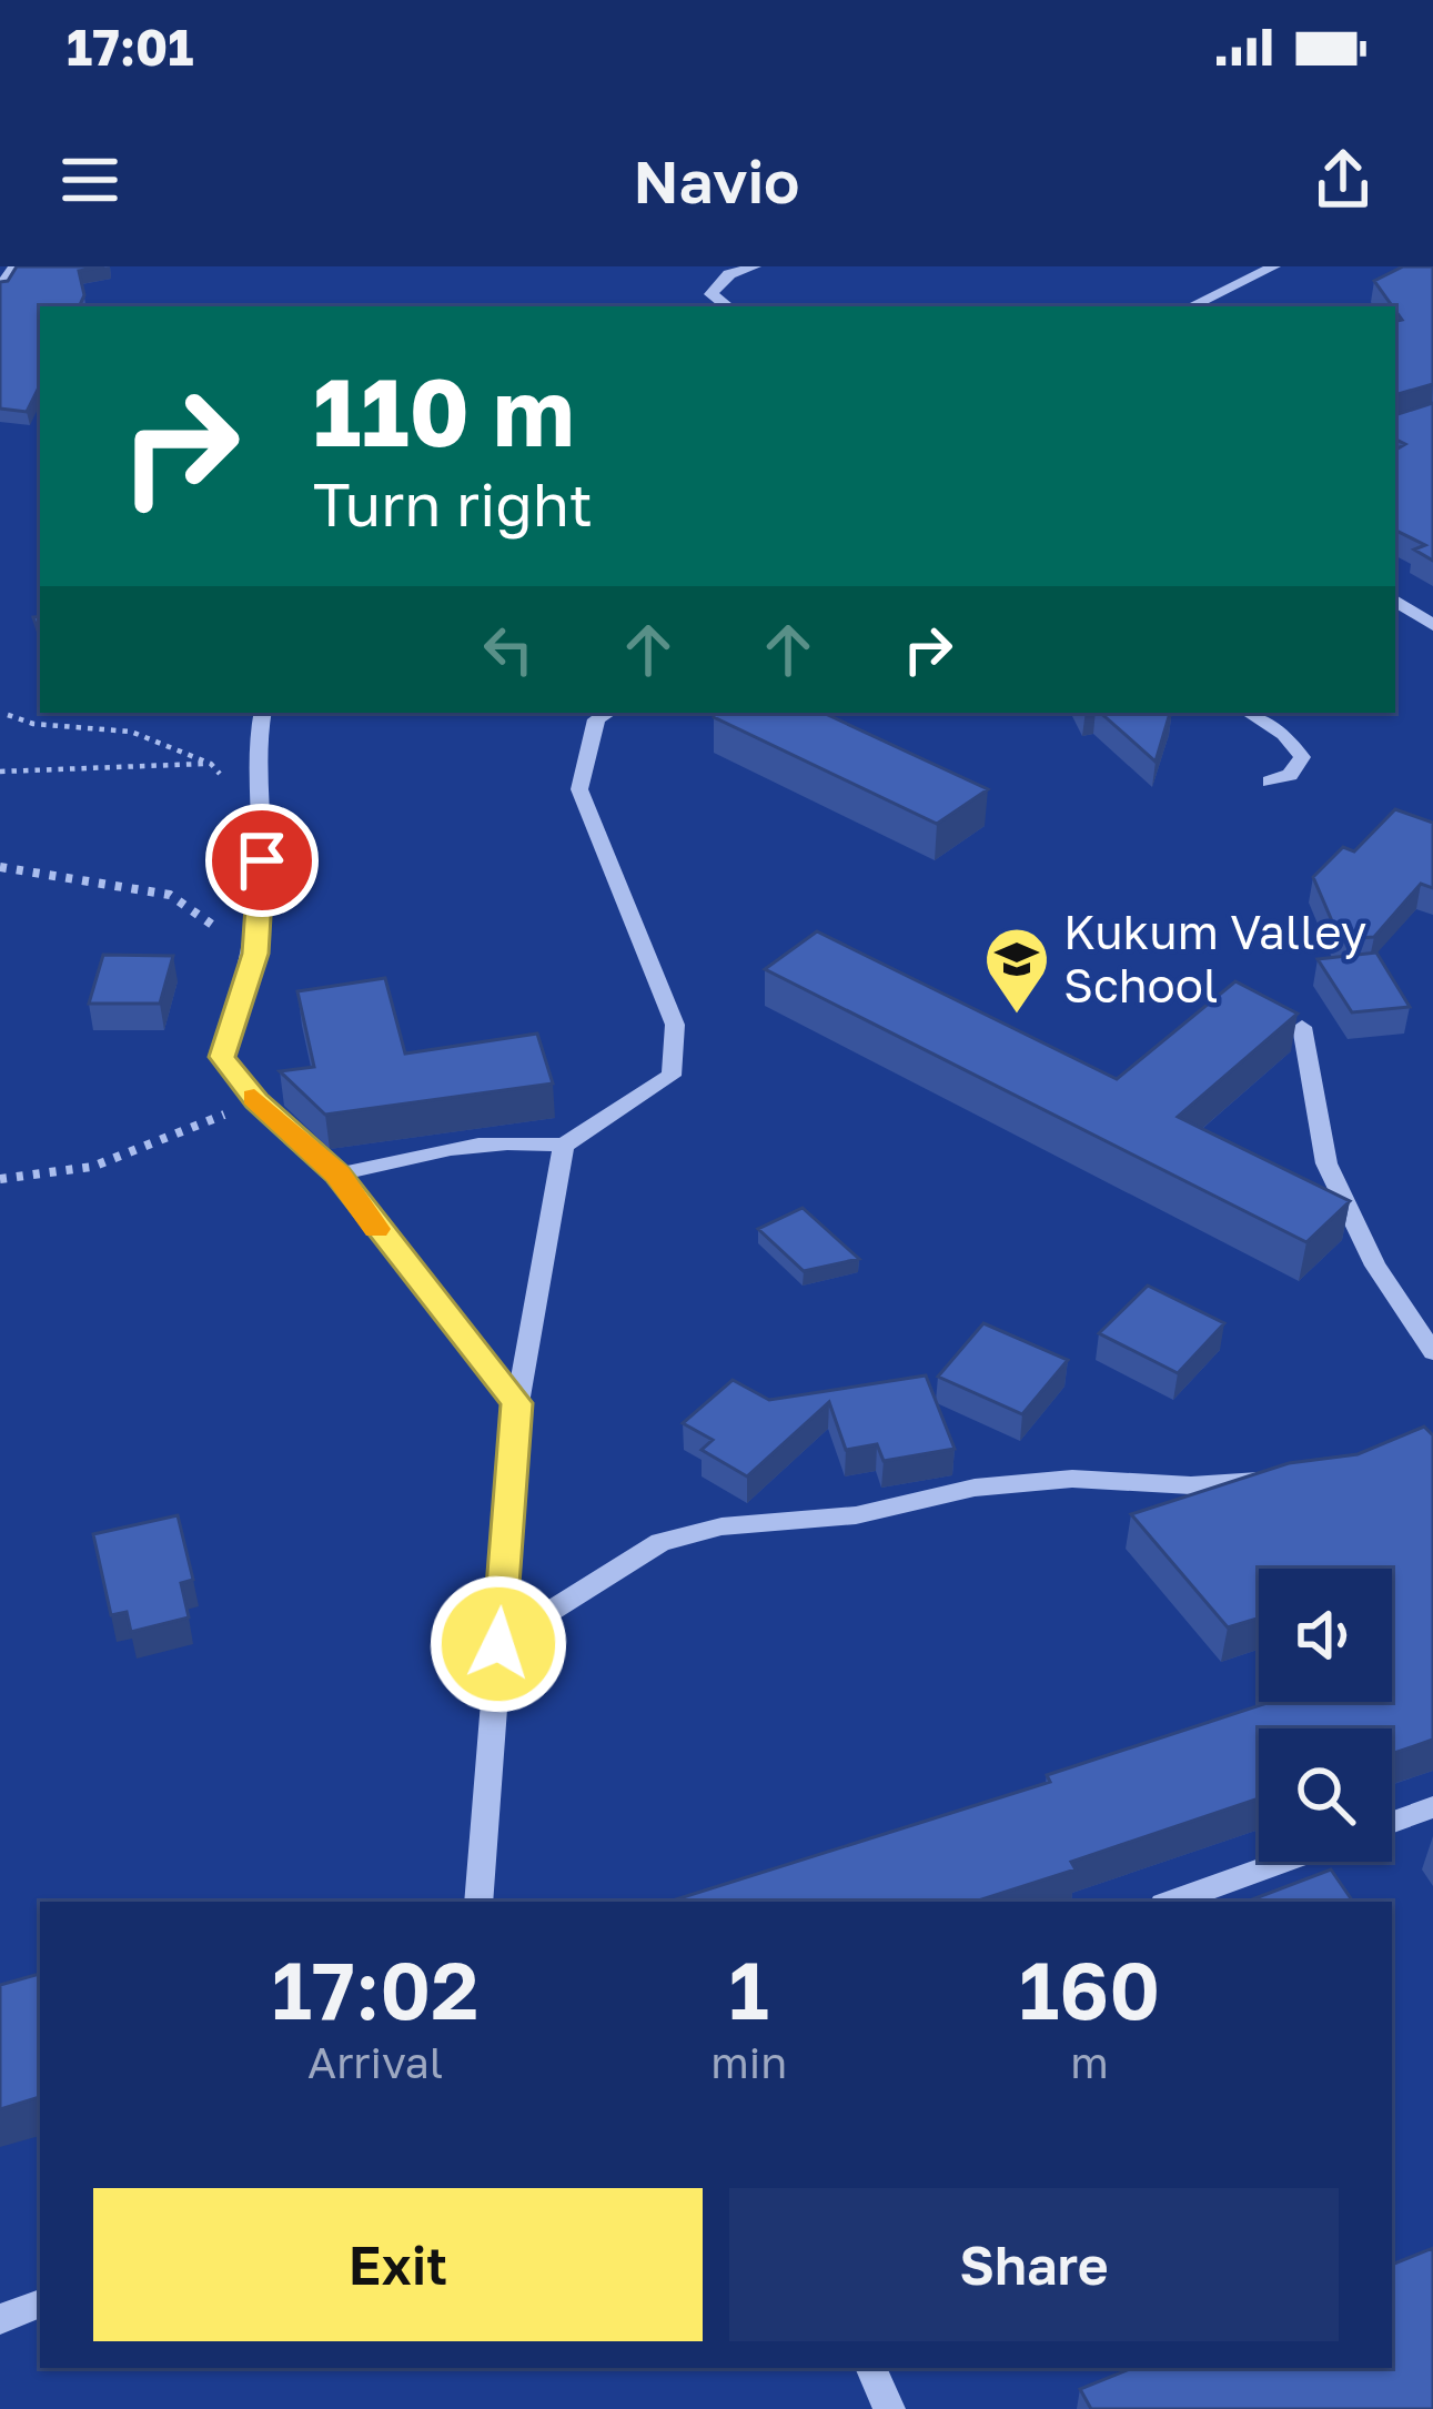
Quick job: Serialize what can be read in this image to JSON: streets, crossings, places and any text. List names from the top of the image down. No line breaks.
{"places":{"school or university":["Kukum Valley School"]},"page":{"status":"17:01","header":"Navio","turn":["110 m","Turn right"],"eta":["17:02","Arrival","1","min","160","m"],"buttons":["Exit","Share"]}}
